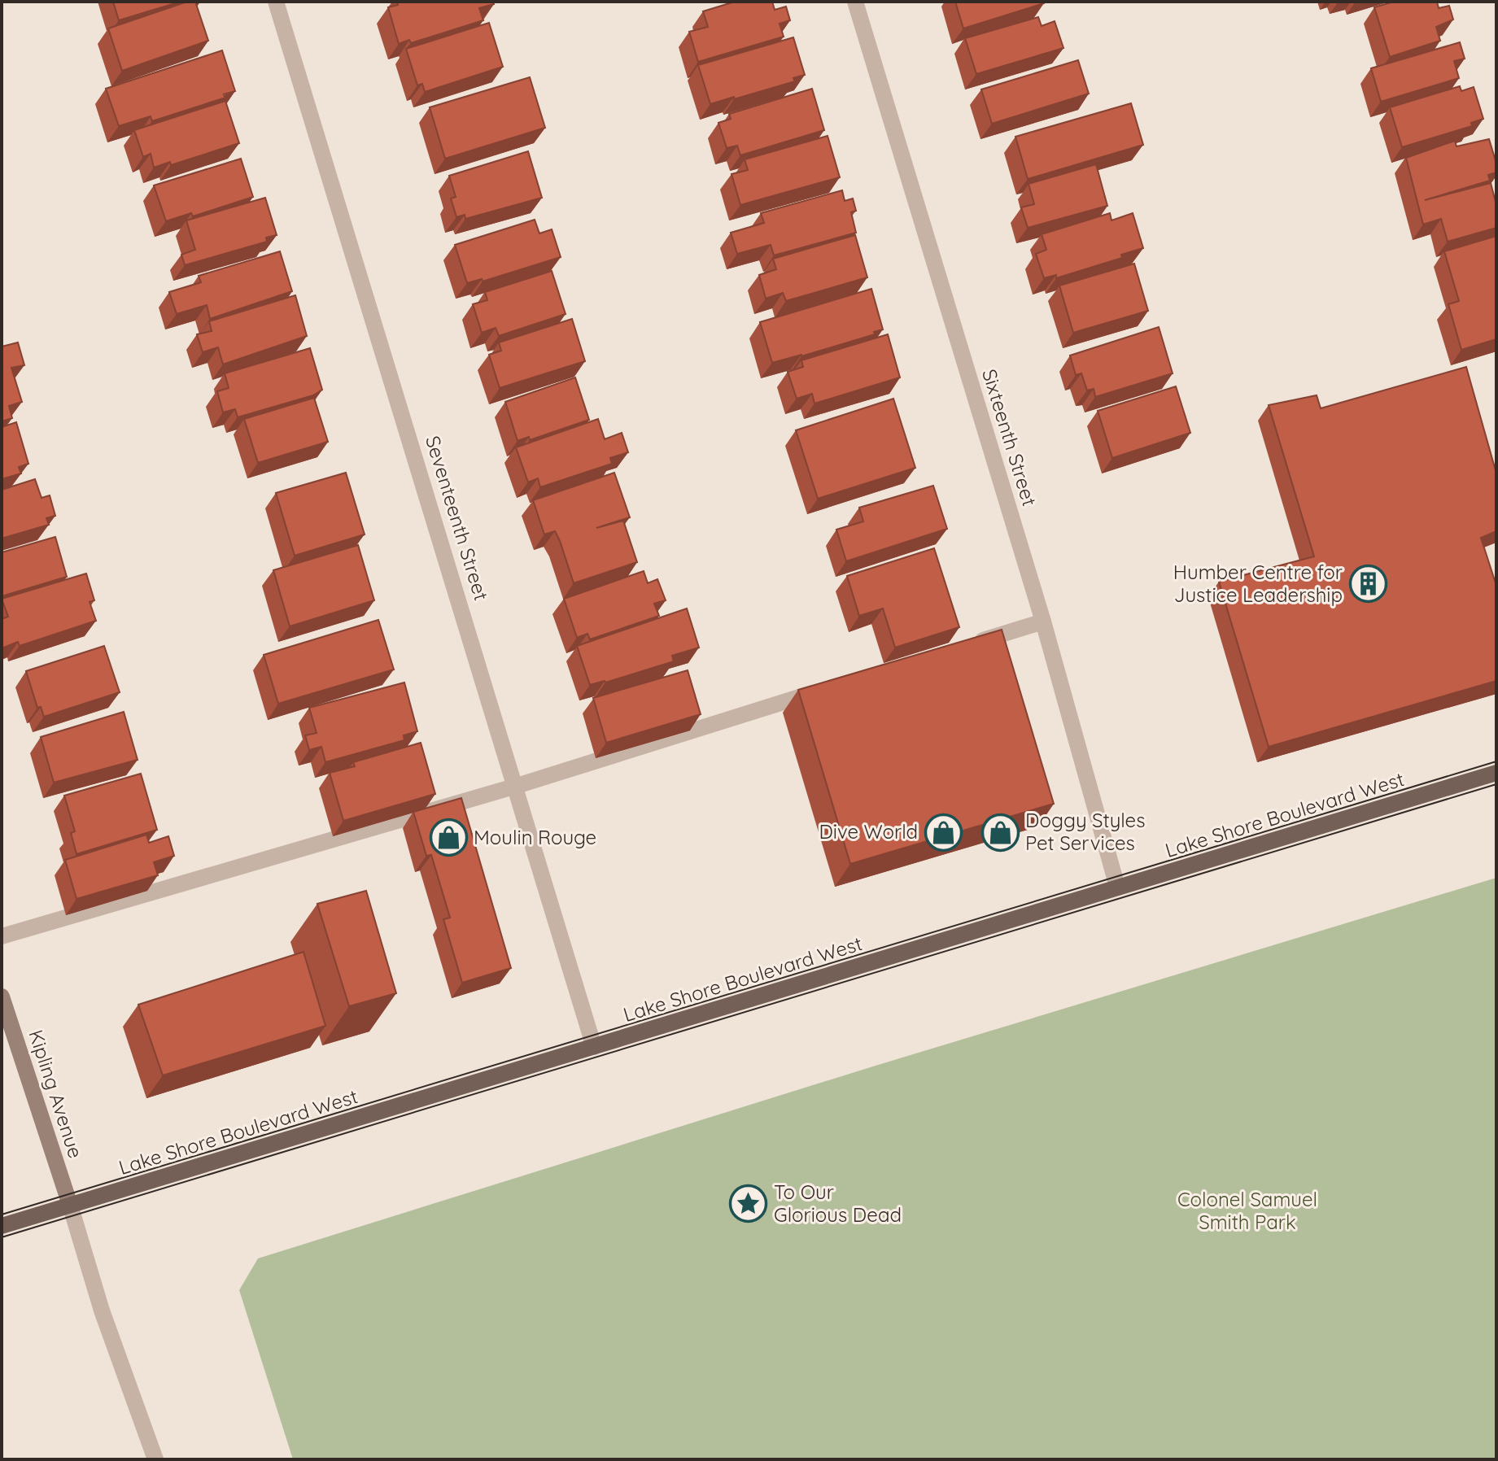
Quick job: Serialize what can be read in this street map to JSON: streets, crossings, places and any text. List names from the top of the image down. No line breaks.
{"streets":{"main road":["Lake Shore Boulevard West","Kipling Avenue"],"street":["Sixteenth Street","Seventeenth Street"]},"crossings":[["Sixteenth Street","Lake Shore Boulevard West"],["Seventeenth Street","Lake Shore Boulevard West"],["Lake Shore Boulevard West","Kipling Avenue"]],"parks":["Colonel Samuel Smith Park"],"places":{"building":["Humber Centre for Justice Leadership"],"shop":["Dive World","Doggy Styles Pet Services","Moulin Rouge"],"place":["To Our Glorious Dead"]}}
